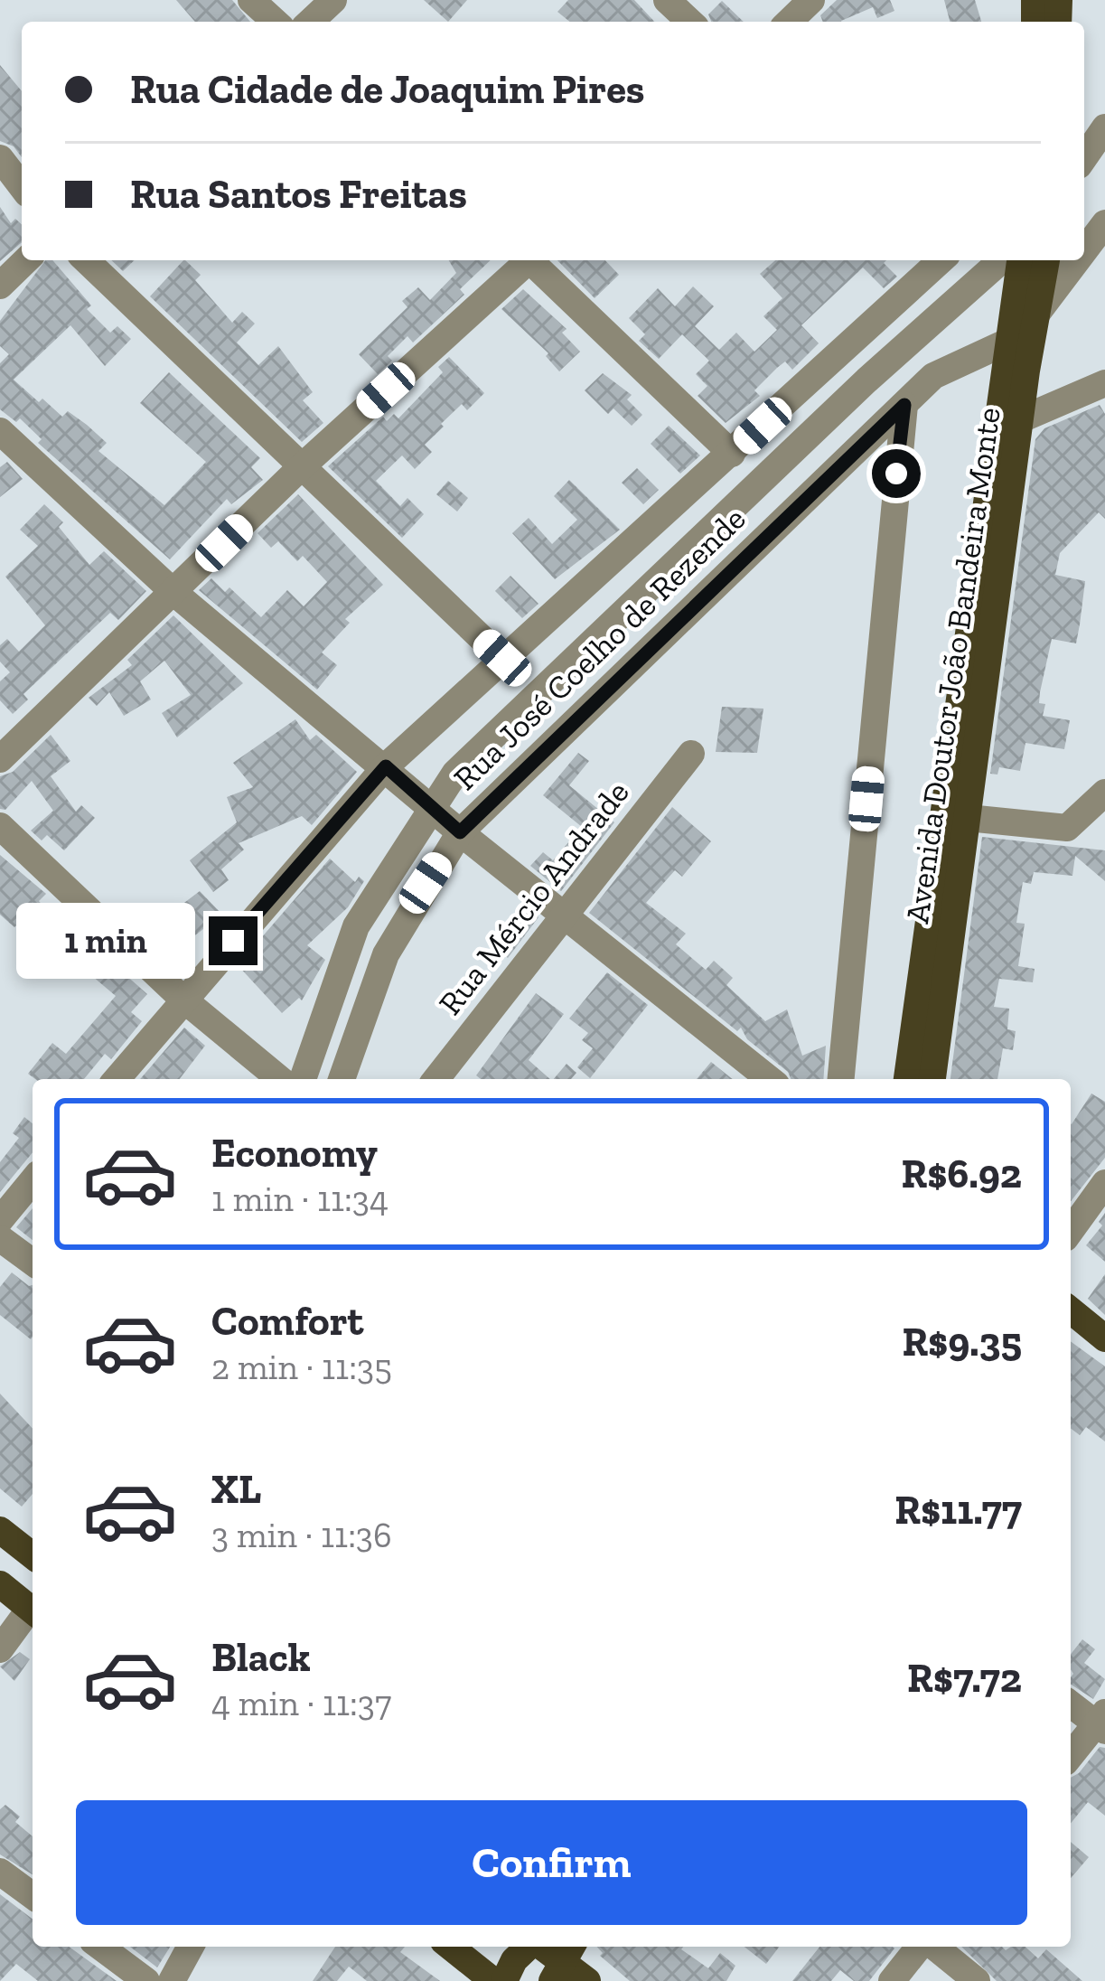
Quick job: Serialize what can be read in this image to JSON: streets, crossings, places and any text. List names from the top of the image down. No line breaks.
{"streets":{"main road":["Avenida Doutor João Bandeira Monte"],"street":["Rua José Coelho de Rezende","Rua Mércio Andrade"]},"crossings":[["Rua José Coelho de Rezende","Avenida Doutor João Bandeira Monte"]],"page":{"banner":["Rua Cidade de Joaquim Pires","Rua Santos Freitas"],"bubble":"1 min","list":[{"name":"Economy","note":"1 min · 11:34","value":"R$6.92"},{"name":"Comfort","note":"2 min · 11:35","value":"R$9.35"},{"name":"XL","note":"3 min · 11:36","value":"R$11.77"},{"name":"Black","note":"4 min · 11:37","value":"R$7.72"}],"buttons":"Confirm"}}
